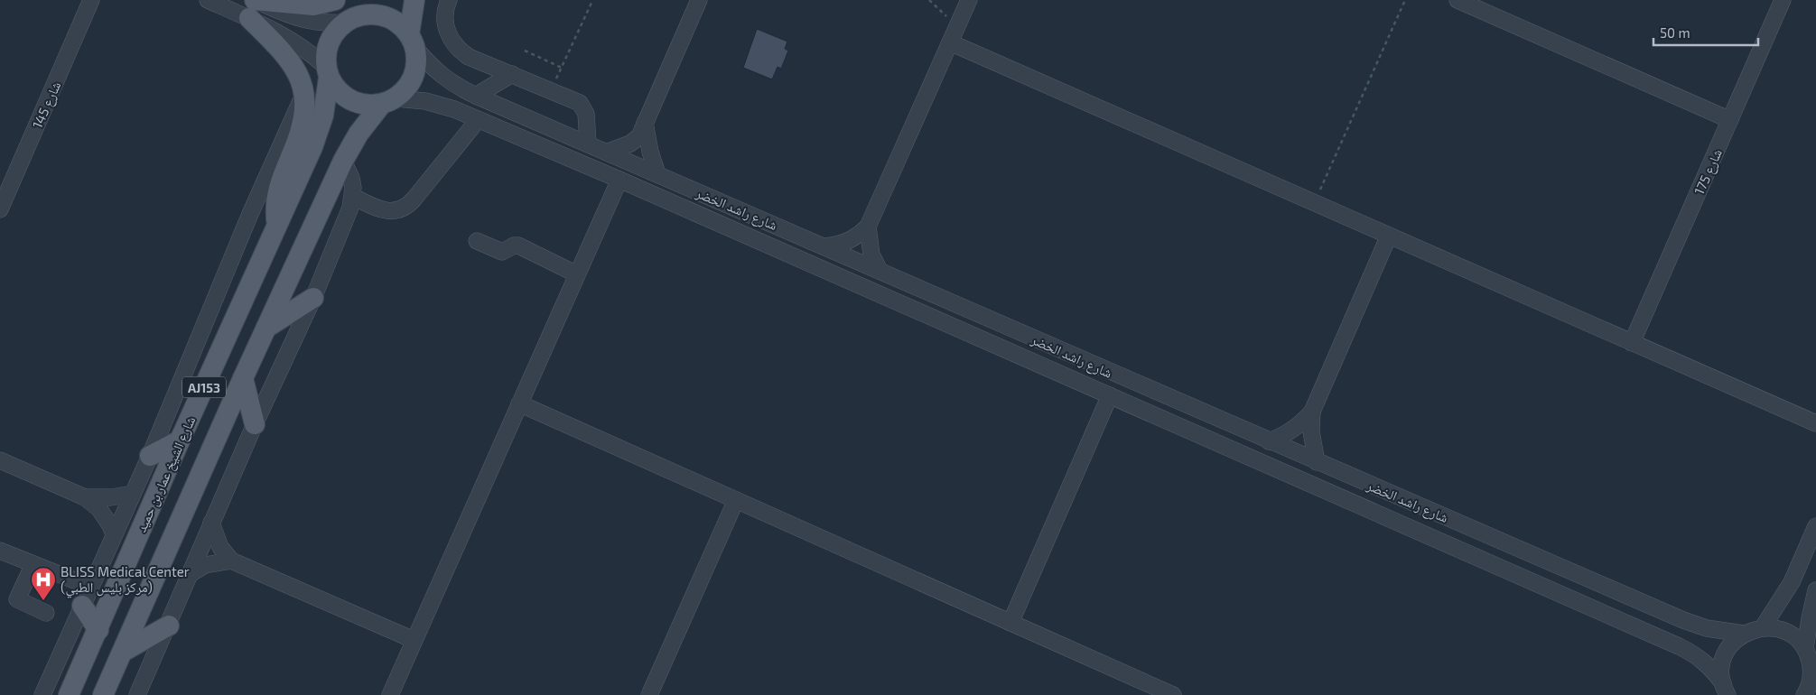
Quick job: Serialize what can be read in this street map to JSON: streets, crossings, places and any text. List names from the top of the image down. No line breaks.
{"streets":{"main road":["AJ153","شارع الشيخ عمار بن حميد"],"street":["شارع 145","شارع 175","شارع راشد الخضر"]},"crossings":[["شارع راشد الخضر","AJ153"],["شارع راشد الخضر","شارع الشيخ عمار بن حميد"],["AJ153","شارع الشيخ عمار بن حميد"]],"places":{"hospital":["BLISS Medical Center (مركز بليس الطبي)"]},"scale_bar":"50 m"}
